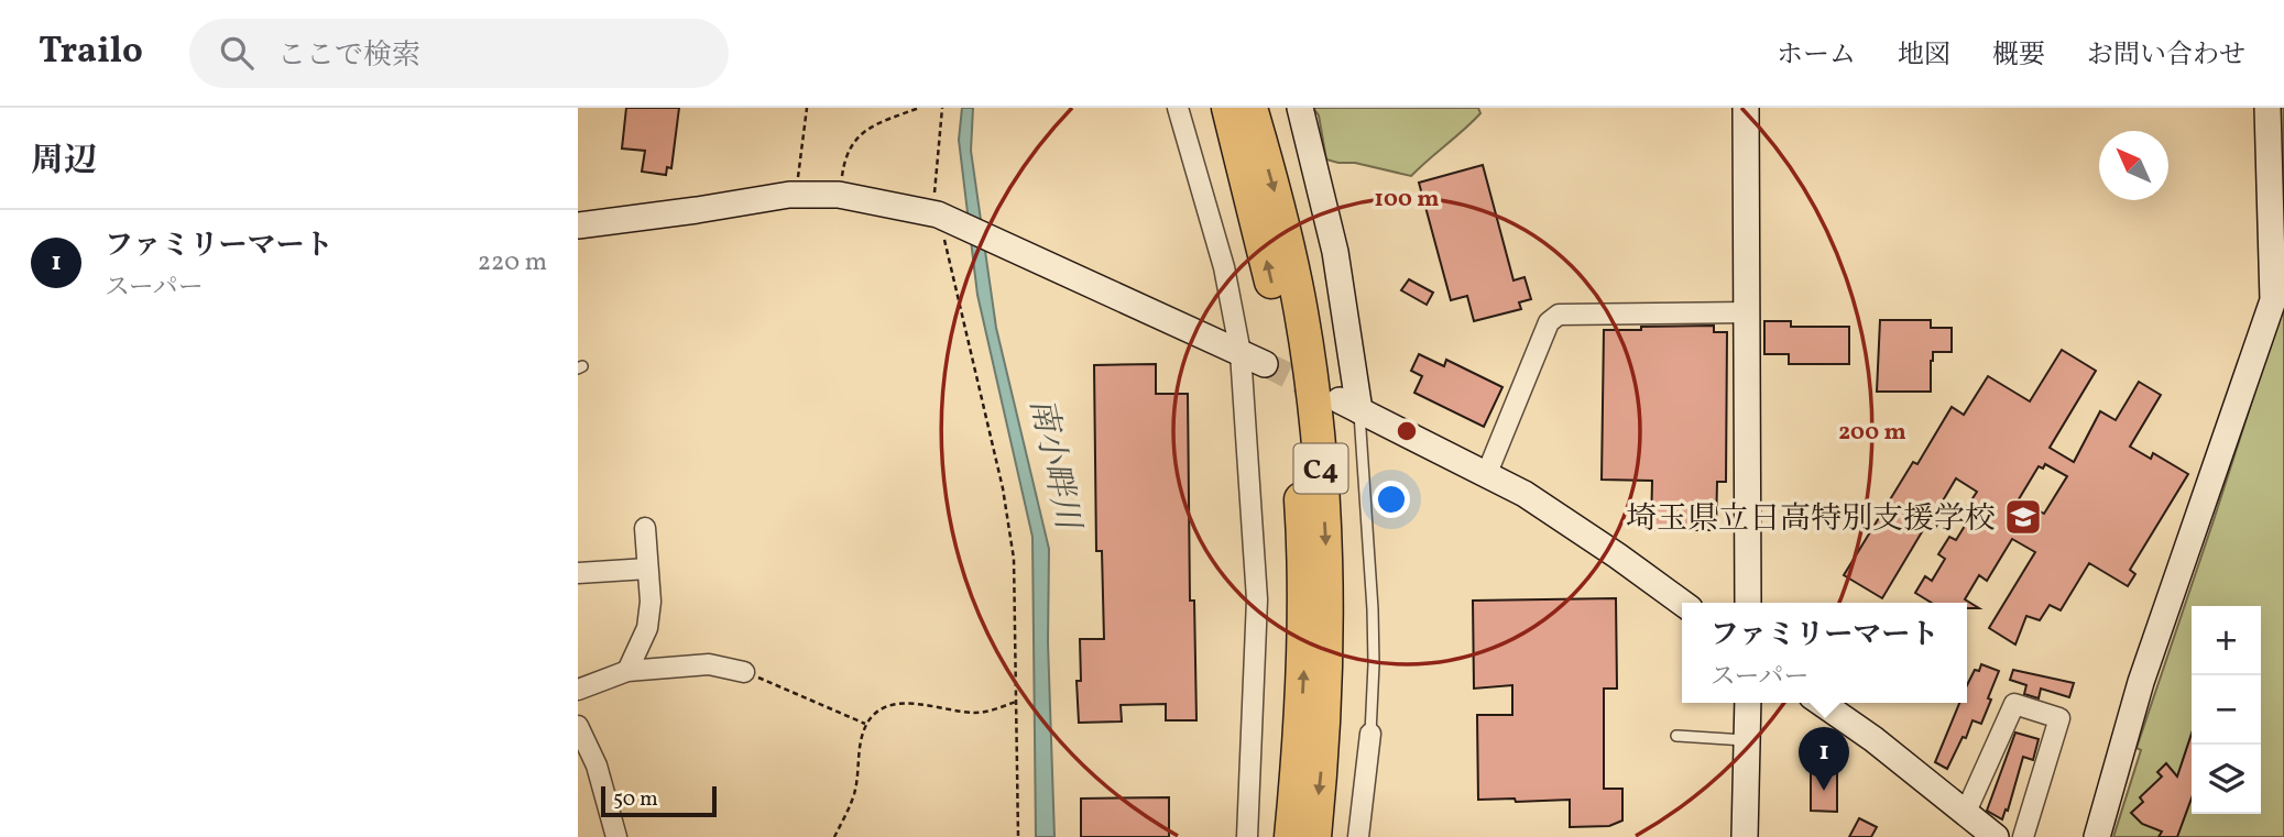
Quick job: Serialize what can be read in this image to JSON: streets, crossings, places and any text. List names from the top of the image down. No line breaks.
{"streets":{"highway":["C4"]},"water":["南小畔川"],"places":{"school or university":["埼玉県立日高特別支援学校"]},"scale_bar":"50 m","north":"top left","page":{"header":"Trailo","search":"ここで検索","nav":["ホーム","地図","概要","お問い合わせ"],"heading":"周辺","list":[{"mark":"1","name":"ファミリーマート","note":"スーパー","value":"220 m"}],"popup":["ファミリーマート","スーパー"],"map_buttons":["+","−"],"pins":"1","scale":"50 m"},"rings":["100 m","200 m"]}
